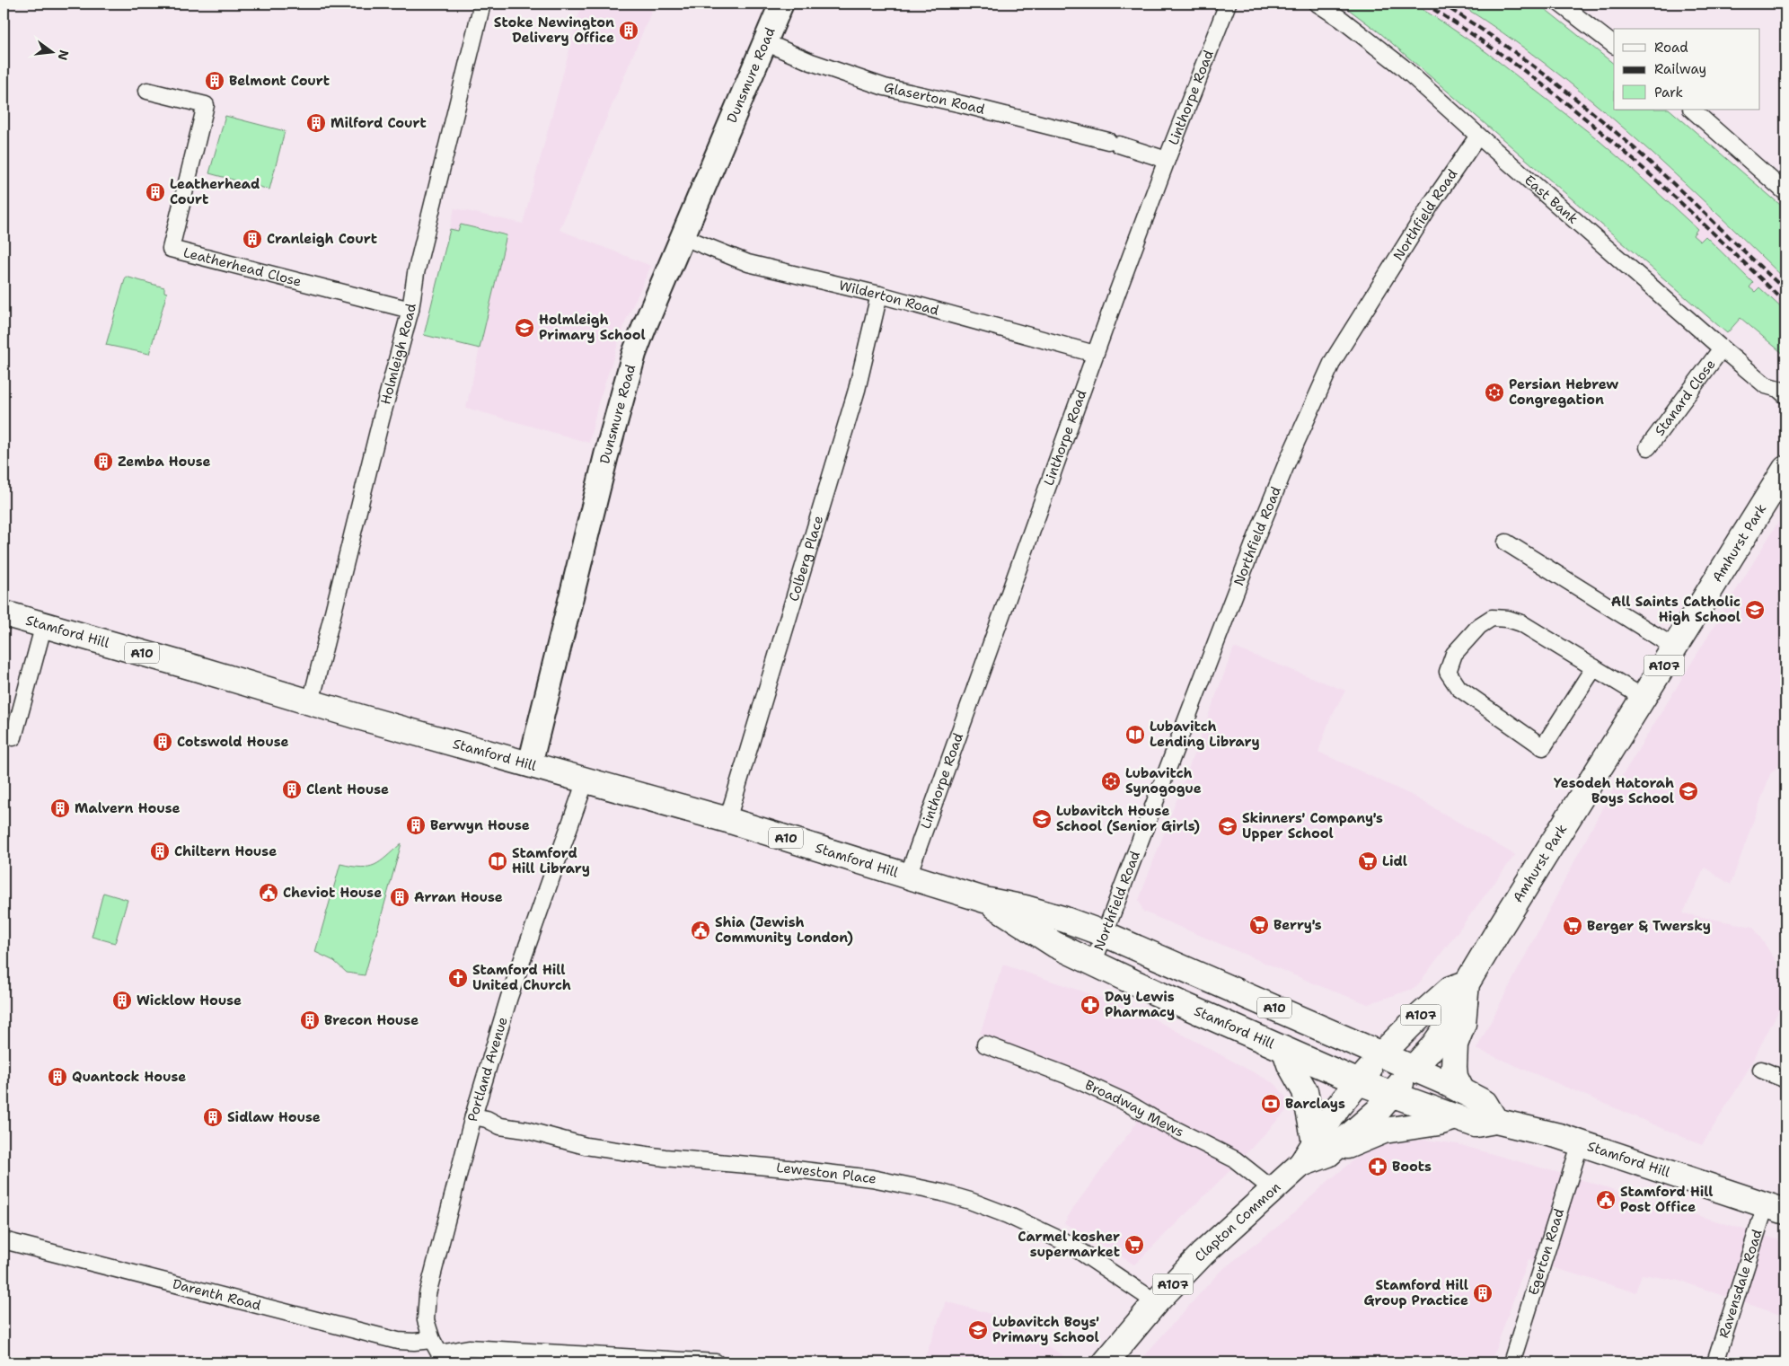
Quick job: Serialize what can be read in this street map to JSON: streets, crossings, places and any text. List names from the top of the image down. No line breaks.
{"streets":{"main road":["Amhurst Park","Stamford Hill","A10","A107","Clapton Common"],"street":["Dunsmure Road","Linthorpe Road","Glaserton Road","East Bank","Northfield Road","Leatherhead Close","Wilderton Road","Holmleigh Road","Stanard Close","Colberg Place","Portland Avenue","Broadway Mews","Leweston Place","Egerton Road","Ravensdale Road","Darenth Road"]},"crossings":[["Dunsmure Road","Glaserton Road"],["Dunsmure Road","Wilderton Road"],["Dunsmure Road","Stamford Hill"],["Linthorpe Road","Glaserton Road"],["Linthorpe Road","Wilderton Road"],["Linthorpe Road","Stamford Hill"],["East Bank","Northfield Road"],["East Bank","Stanard Close"],["Northfield Road","Stamford Hill"],["Leatherhead Close","Holmleigh Road"],["Wilderton Road","Colberg Place"],["Holmleigh Road","Stamford Hill"],["Amhurst Park","Stamford Hill"],["Amhurst Park","A107"],["Amhurst Park","Clapton Common"],["Colberg Place","Stamford Hill"],["Stamford Hill","A107"],["Stamford Hill","Portland Avenue"],["Stamford Hill","Clapton Common"],["Stamford Hill","Egerton Road"],["Stamford Hill","Ravensdale Road"],["A107","Clapton Common"],["Portland Avenue","Leweston Place"],["Portland Avenue","Darenth Road"],["Broadway Mews","Clapton Common"],["Leweston Place","Clapton Common"]],"places":{"building":["Stoke Newington Delivery Office","Belmont Court","Milford Court","Leatherhead Court","Cranleigh Court","Zemba House","Cotswold House","Clent House","Malvern House","Berwyn House","Chiltern House","Arran House","Wicklow House","Brecon House","Quantock House","Sidlaw House","Stamford Hill Group Practice"],"school or university":["Holmleigh Primary School","All Saints Catholic High School","Yesodeh Hatorah Boys School","Lubavitch House School (Senior Girls)","Skinners' Company's Upper School","Lubavitch Boys' Primary School"],"synagogue":["Persian Hebrew Congregation","Lubavitch Synogogue"],"library":["Lubavitch Lending Library","Stamford Hill Library"],"supermarket":["Lidl","Berry's","Berger & Twersky","Carmel kosher supermarket"],"public building":["Cheviot House","Shia (Jewish Community London)","Stamford Hill Post Office"],"church":["Stamford Hill United Church"],"pharmacy":["Day Lewis Pharmacy","Boots"],"bank":["Barclays"]},"legend":["Road","Railway","Park"],"north":"right"}
